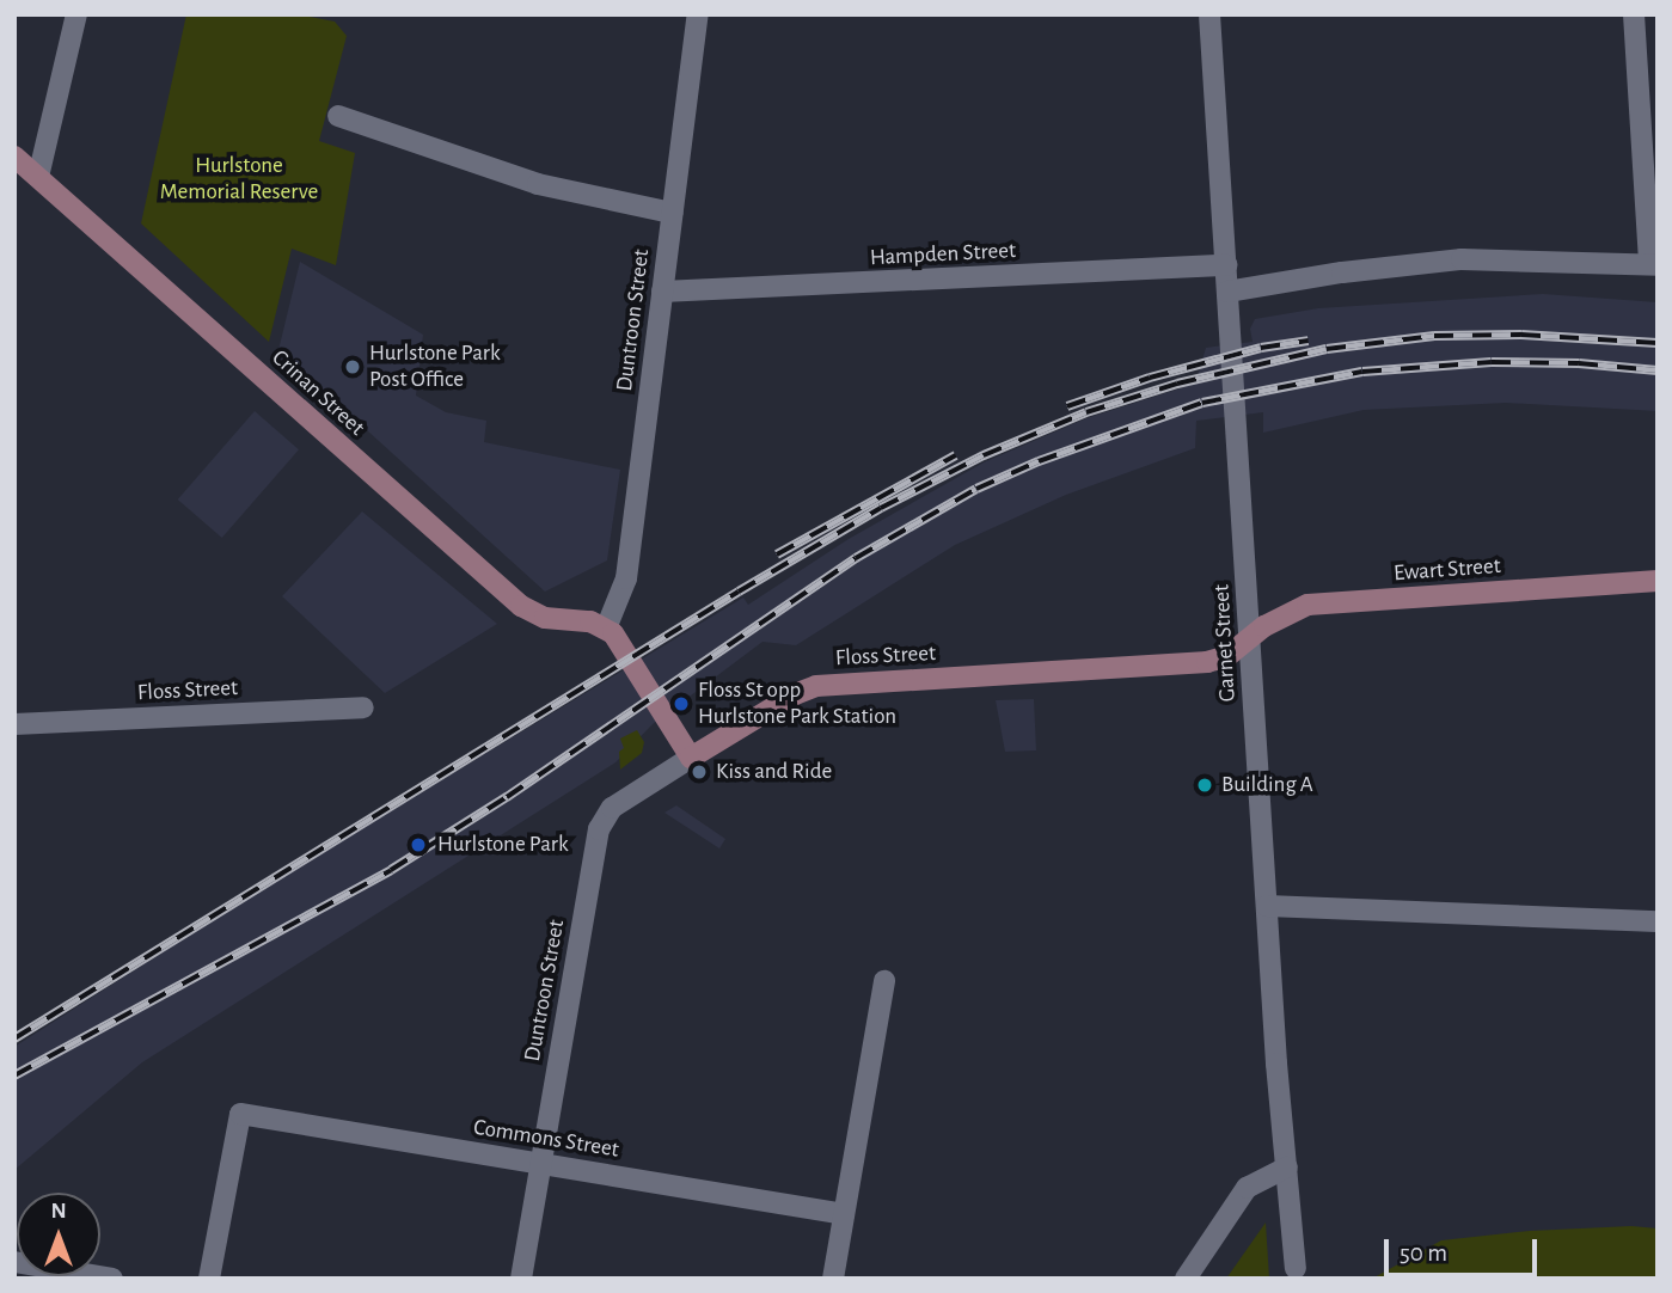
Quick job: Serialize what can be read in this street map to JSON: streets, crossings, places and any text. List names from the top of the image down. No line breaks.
{"streets":{"street":["Hampden Street","Duntroon Street","Crinan Street","Ewart Street","Garnet Street","Floss Street","Commons Street"]},"crossings":[["Hampden Street","Duntroon Street"],["Hampden Street","Garnet Street"],["Duntroon Street","Crinan Street"],["Duntroon Street","Floss Street"],["Duntroon Street","Commons Street"],["Ewart Street","Garnet Street"],["Ewart Street","Floss Street"],["Garnet Street","Floss Street"]],"parks":["Hurlstone Memorial Reserve"],"places":["Hurlstone Park Post Office","Floss St opp Hurlstone Park Station","Kiss and Ride","Building A","Hurlstone Park"],"scale_bar":"50 m","north":"top"}
